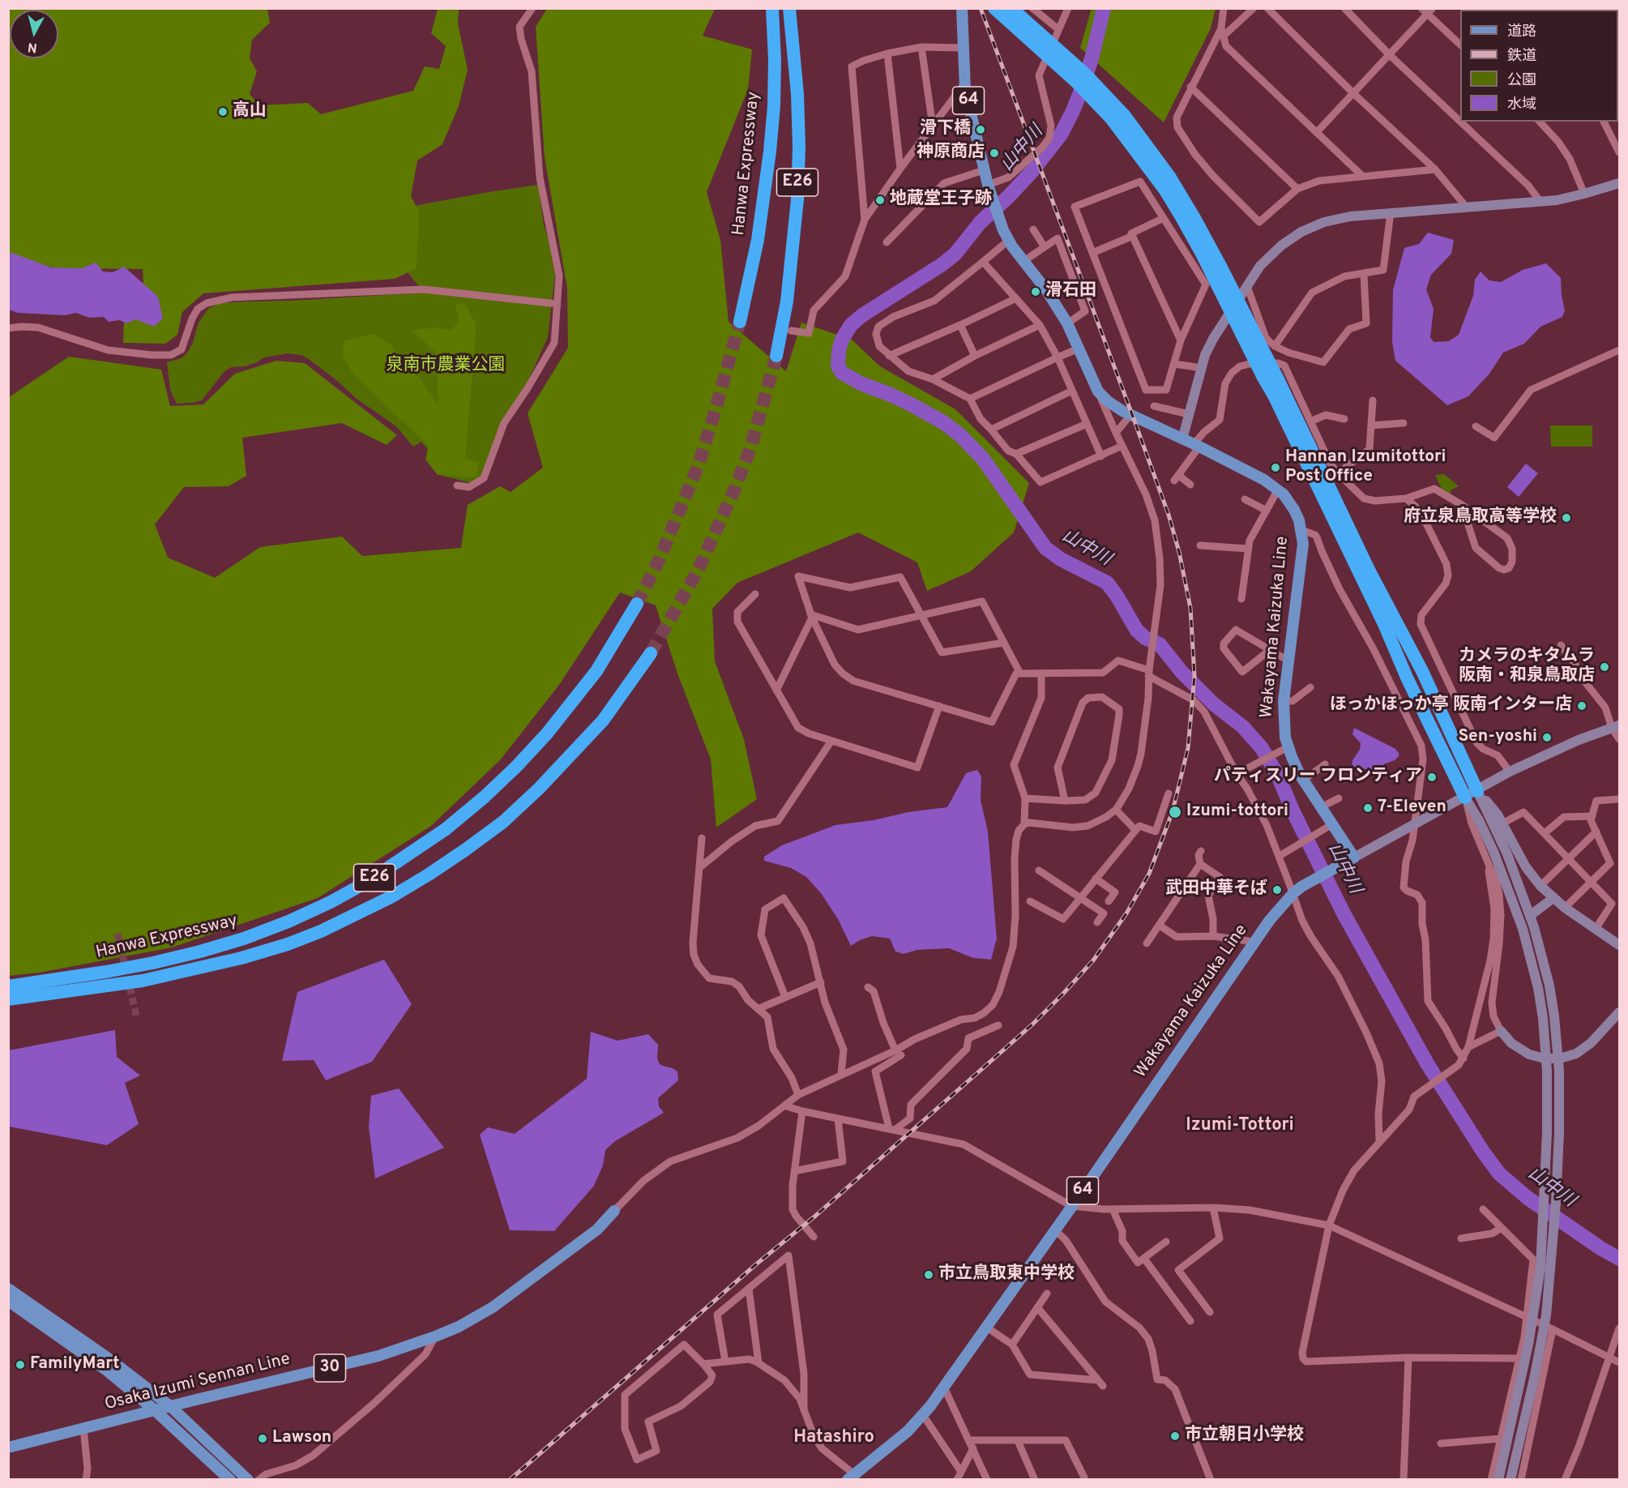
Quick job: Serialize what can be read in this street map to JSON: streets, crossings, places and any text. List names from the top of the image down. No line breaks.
{"streets":{"highway":["Hanwa Expressway","E26"],"main road":["64","Wakayama Kaizuka Line","30","Osaka Izumi Sennan Line"]},"districts":["Izumi-Tottori","Hatashiro"],"water":["山中川"],"parks":["泉南市農業公園"],"places":["高山","滑下橋","神原商店","地蔵堂王子跡","滑石田","Hannan Izumitottori Post Office","府立泉鳥取高等学校","カメラのキタムラ 阪南・和泉鳥取店","ほっかほっか亭 阪南インター店","Sen-yoshi","パティスリー フロンティア","7-Eleven","Izumi-tottori","武田中華そば","市立鳥取東中学校","FamilyMart","市立朝日小学校","Lawson"],"legend":["道路","鉄道","公園","水域"],"north":"bottom"}
